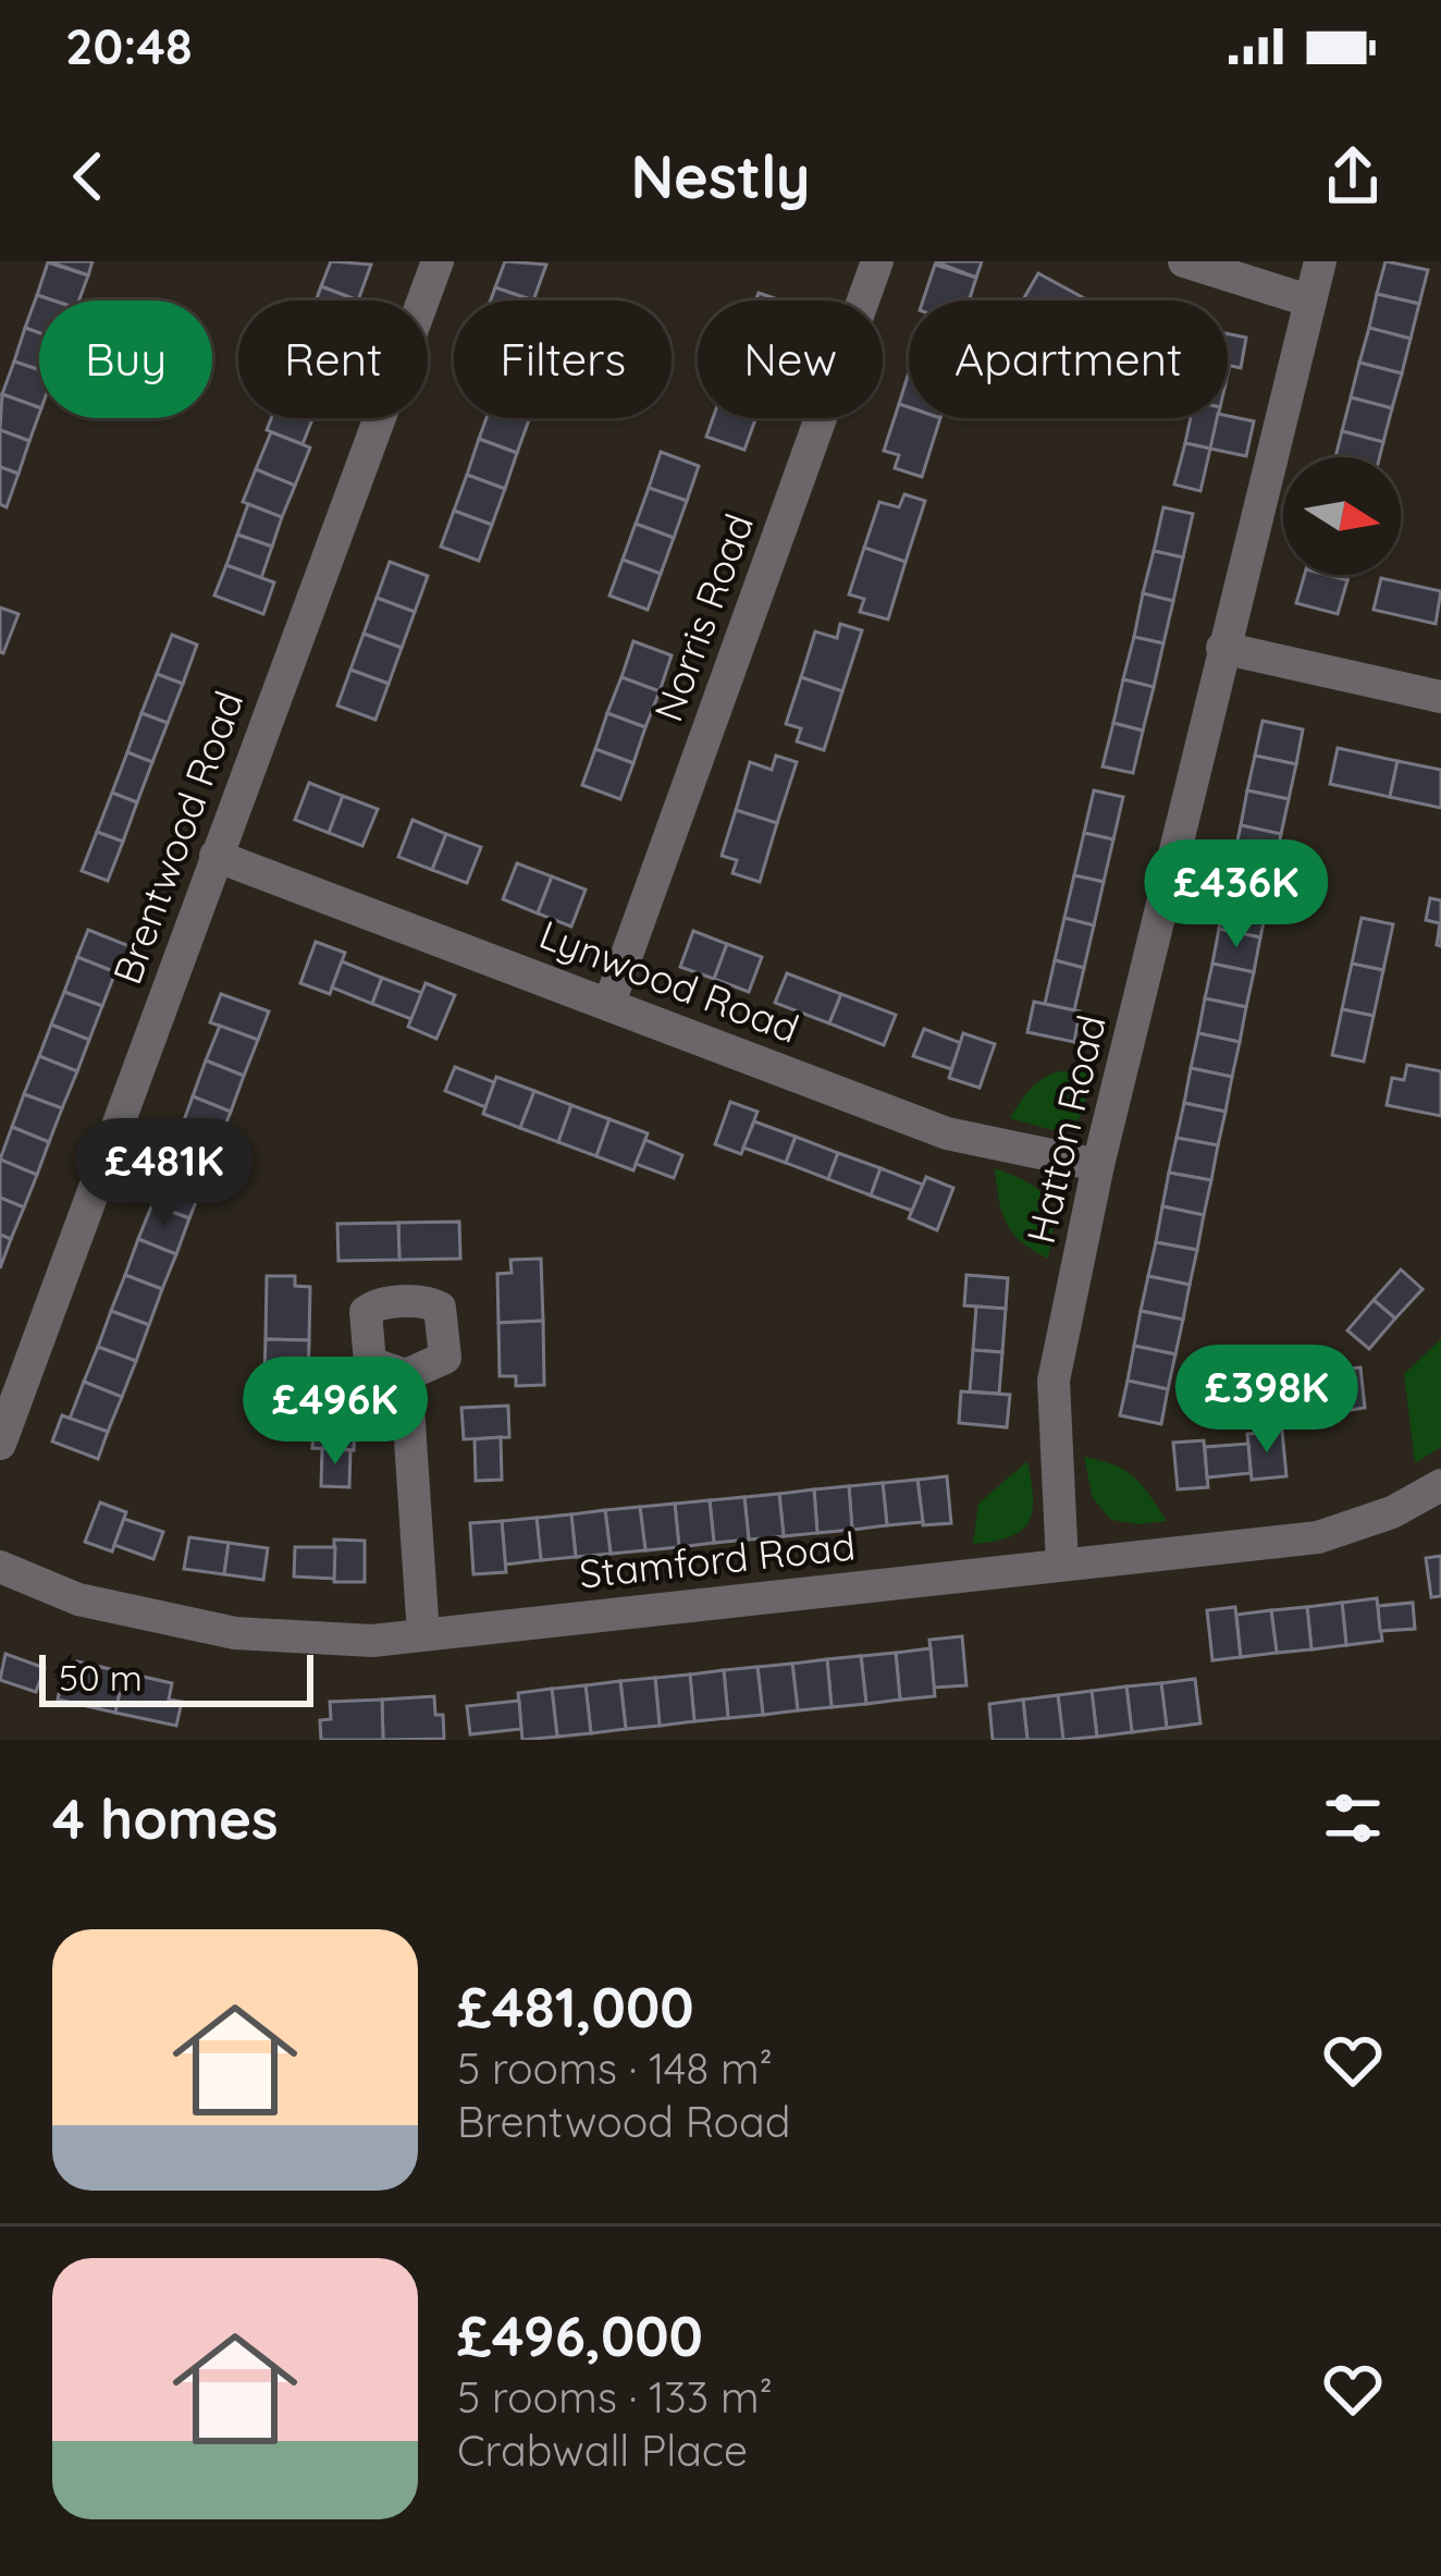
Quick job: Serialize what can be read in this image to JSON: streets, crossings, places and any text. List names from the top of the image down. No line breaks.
{"streets":{"street":["Norris Road","Brentwood Road","Lynwood Road","Hatton Road","Stamford Road"]},"crossings":[["Norris Road","Lynwood Road"],["Brentwood Road","Lynwood Road"],["Lynwood Road","Hatton Road"],["Hatton Road","Stamford Road"]],"scale_bar":"50 m","north":"right","page":{"status":"20:48","header":"Nestly","chip":["Buy","Rent","Filters","New","Apartment"],"price":["£436K","£481K","£398K","£496K"],"scale":"50 m","heading":"4 homes","list":[{"name":"£481,000","note":"5 rooms · 148 m² · Brentwood Road"},{"name":"£496,000","note":"5 rooms · 133 m² · Crabwall Place"}]}}
